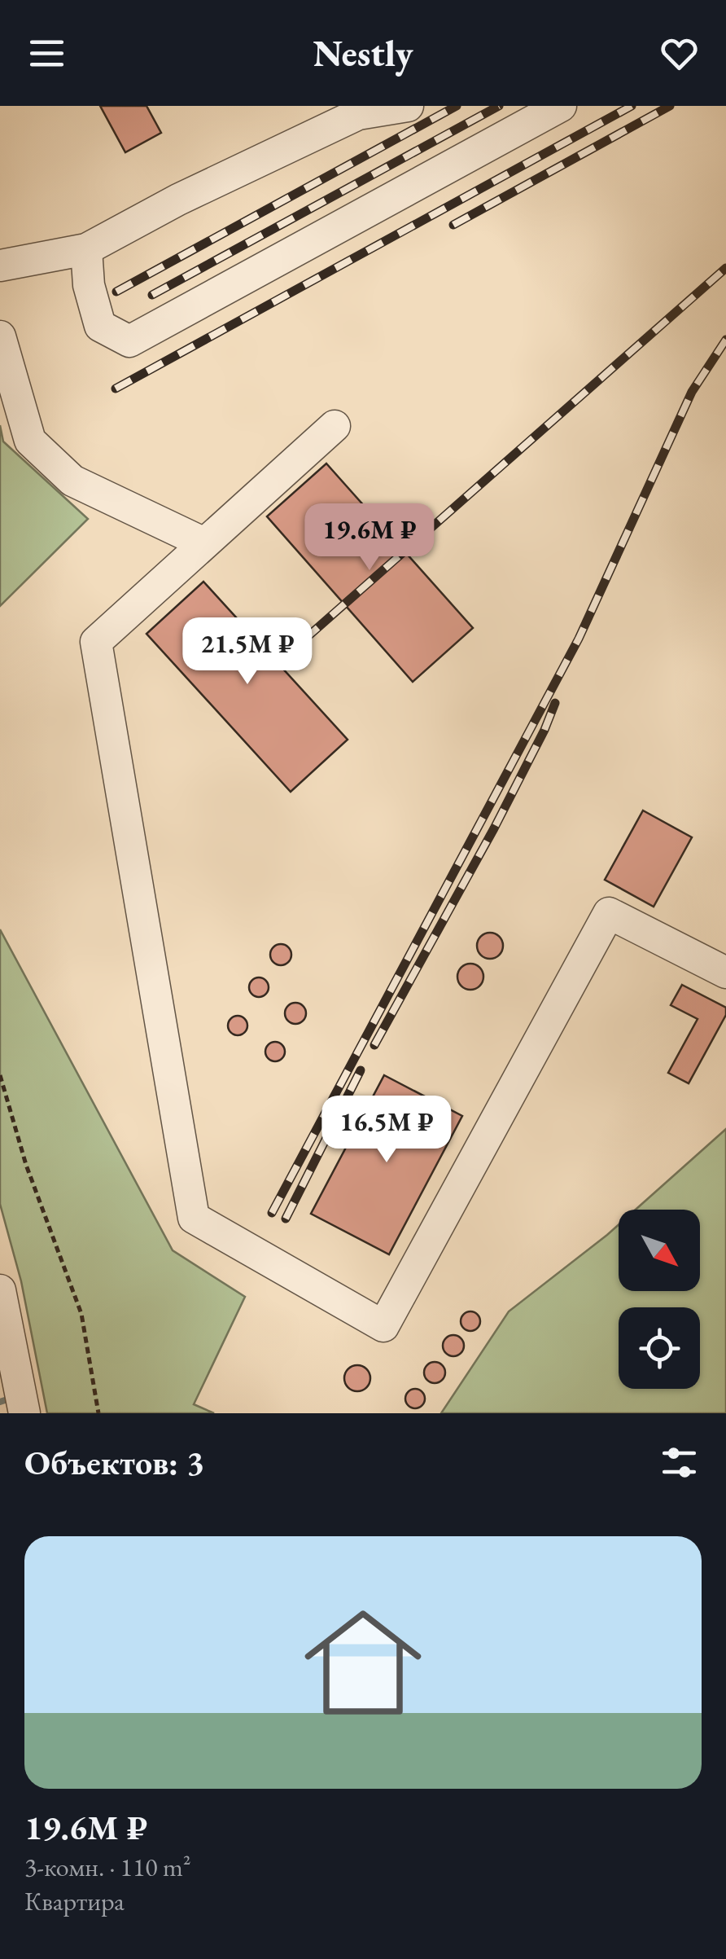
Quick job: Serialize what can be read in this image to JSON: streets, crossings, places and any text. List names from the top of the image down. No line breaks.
{"north":"bottom right","page":{"header":"Nestly","price":["19.6M ₽","21.5M ₽","16.5M ₽"],"heading":"Объектов: 3","list":[{"name":"19.6M ₽","note":"3-комн. · 110 m² · Квартира"}]}}
